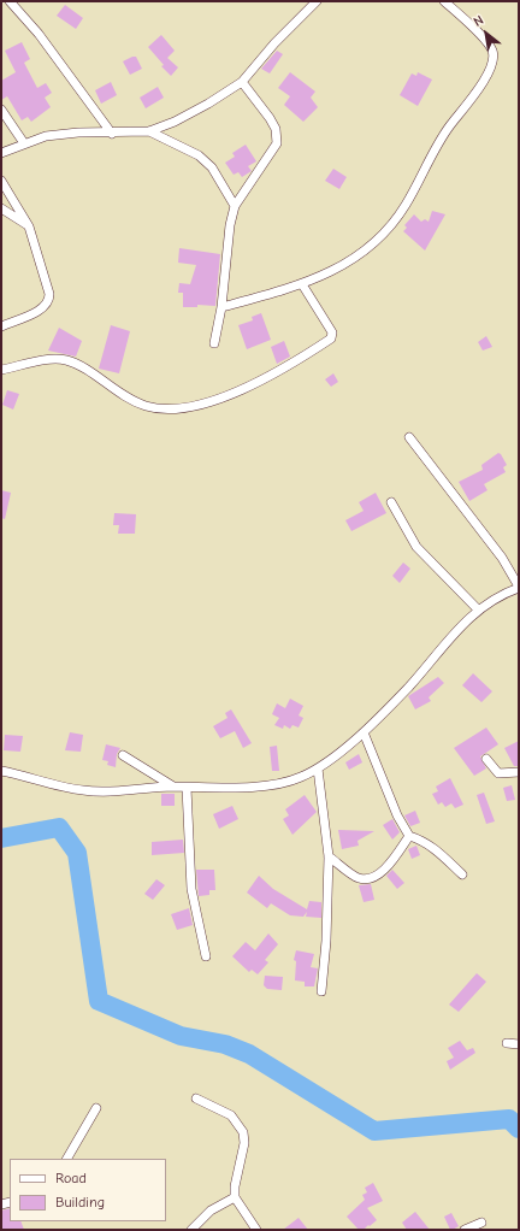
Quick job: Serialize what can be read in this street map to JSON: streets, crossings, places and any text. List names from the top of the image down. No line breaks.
{"legend":["Road","Building"],"north":"top left"}
